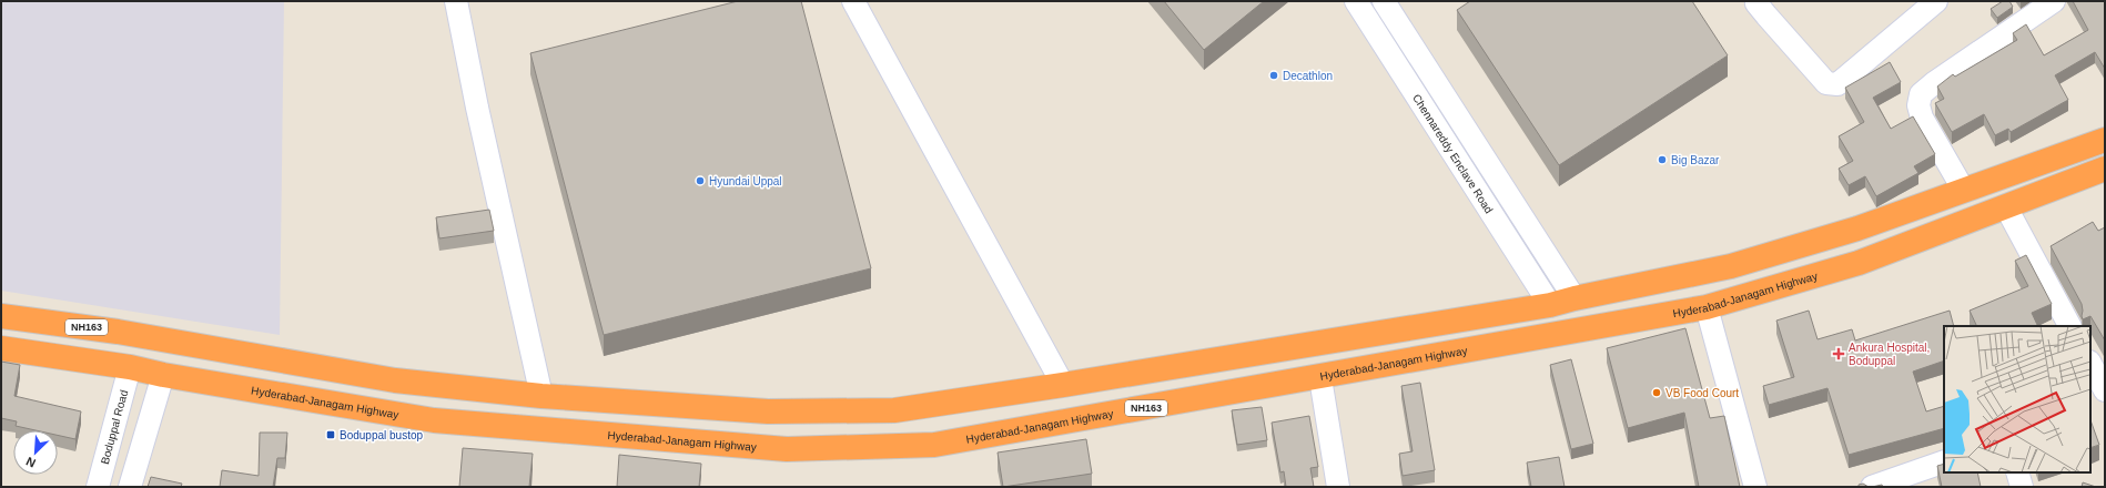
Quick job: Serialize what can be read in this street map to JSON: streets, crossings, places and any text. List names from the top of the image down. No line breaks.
{"streets":{"highway":["Hyderabad-Janagam Highway","NH163"],"street":["Chennareddy Enclave Road","Boduppal Road"]},"crossings":[["Chennareddy Enclave Road","NH163"],["Hyderabad-Janagam Highway","Boduppal Road"]],"places":{"other":["Decathlon","Big Bazar","Hyundai Uppal","VB Food Court"],"health":["Ankura Hospital, Boduppal"],"transit":["Boduppal bustop"]},"north":"bottom left"}
